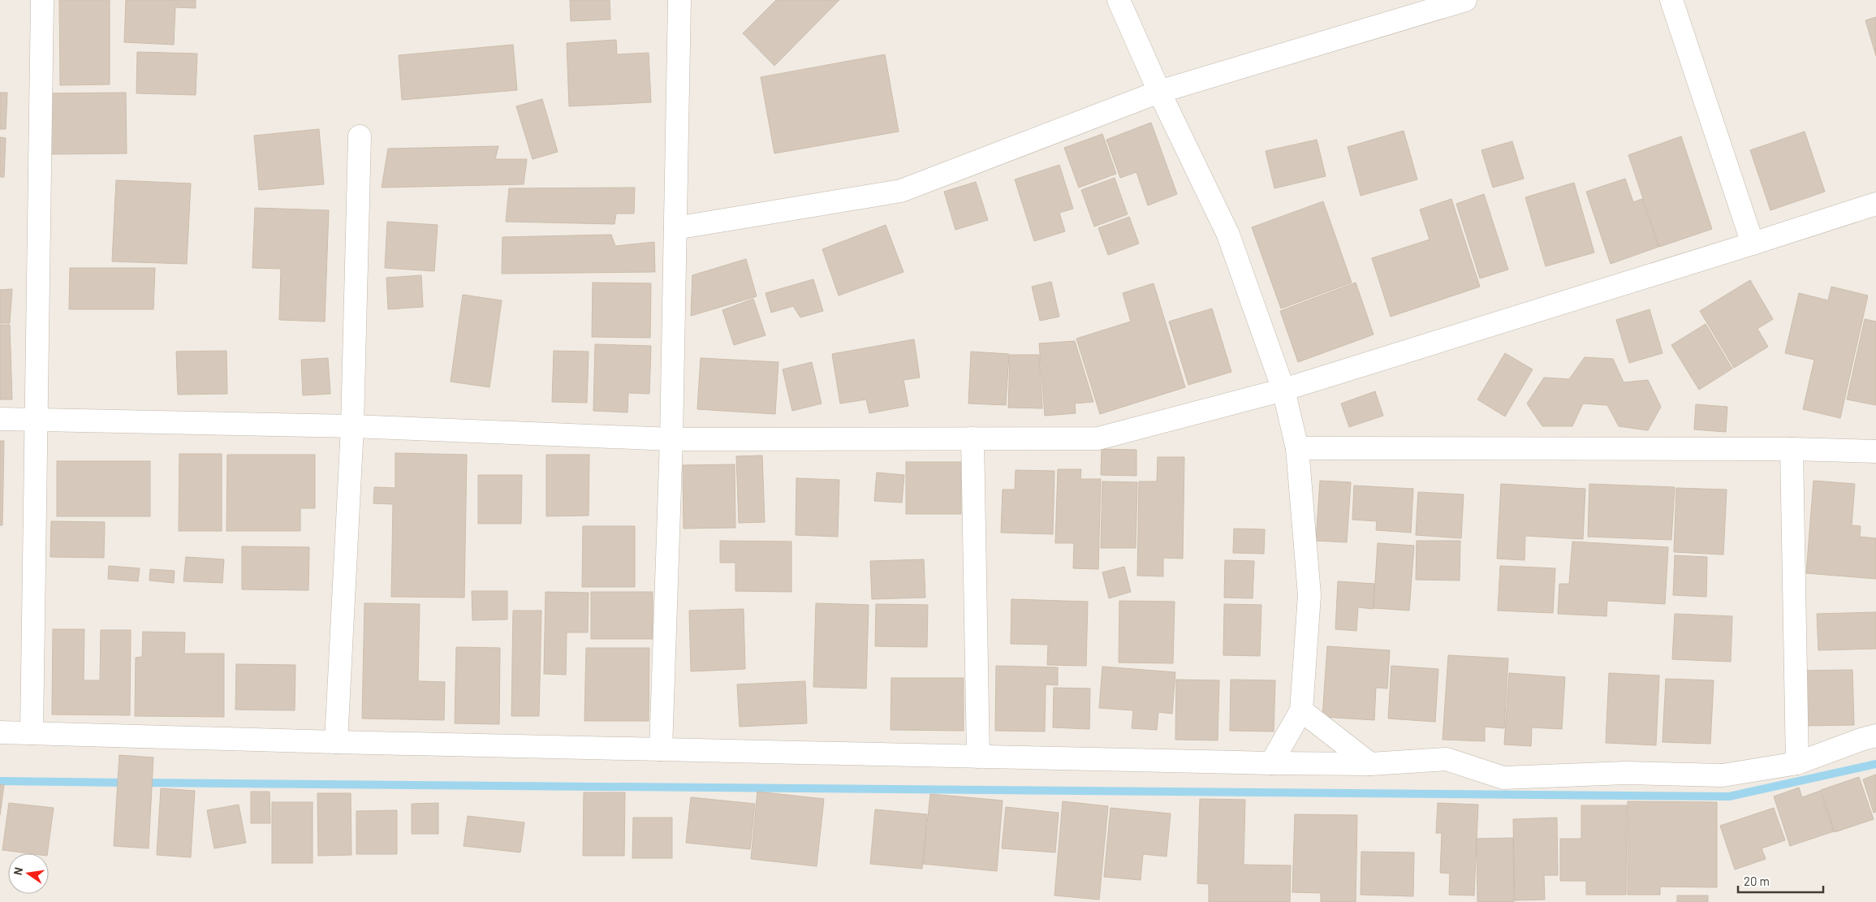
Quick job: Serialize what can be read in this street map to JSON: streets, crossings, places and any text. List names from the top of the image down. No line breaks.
{"scale_bar":"20 m","north":"left"}
